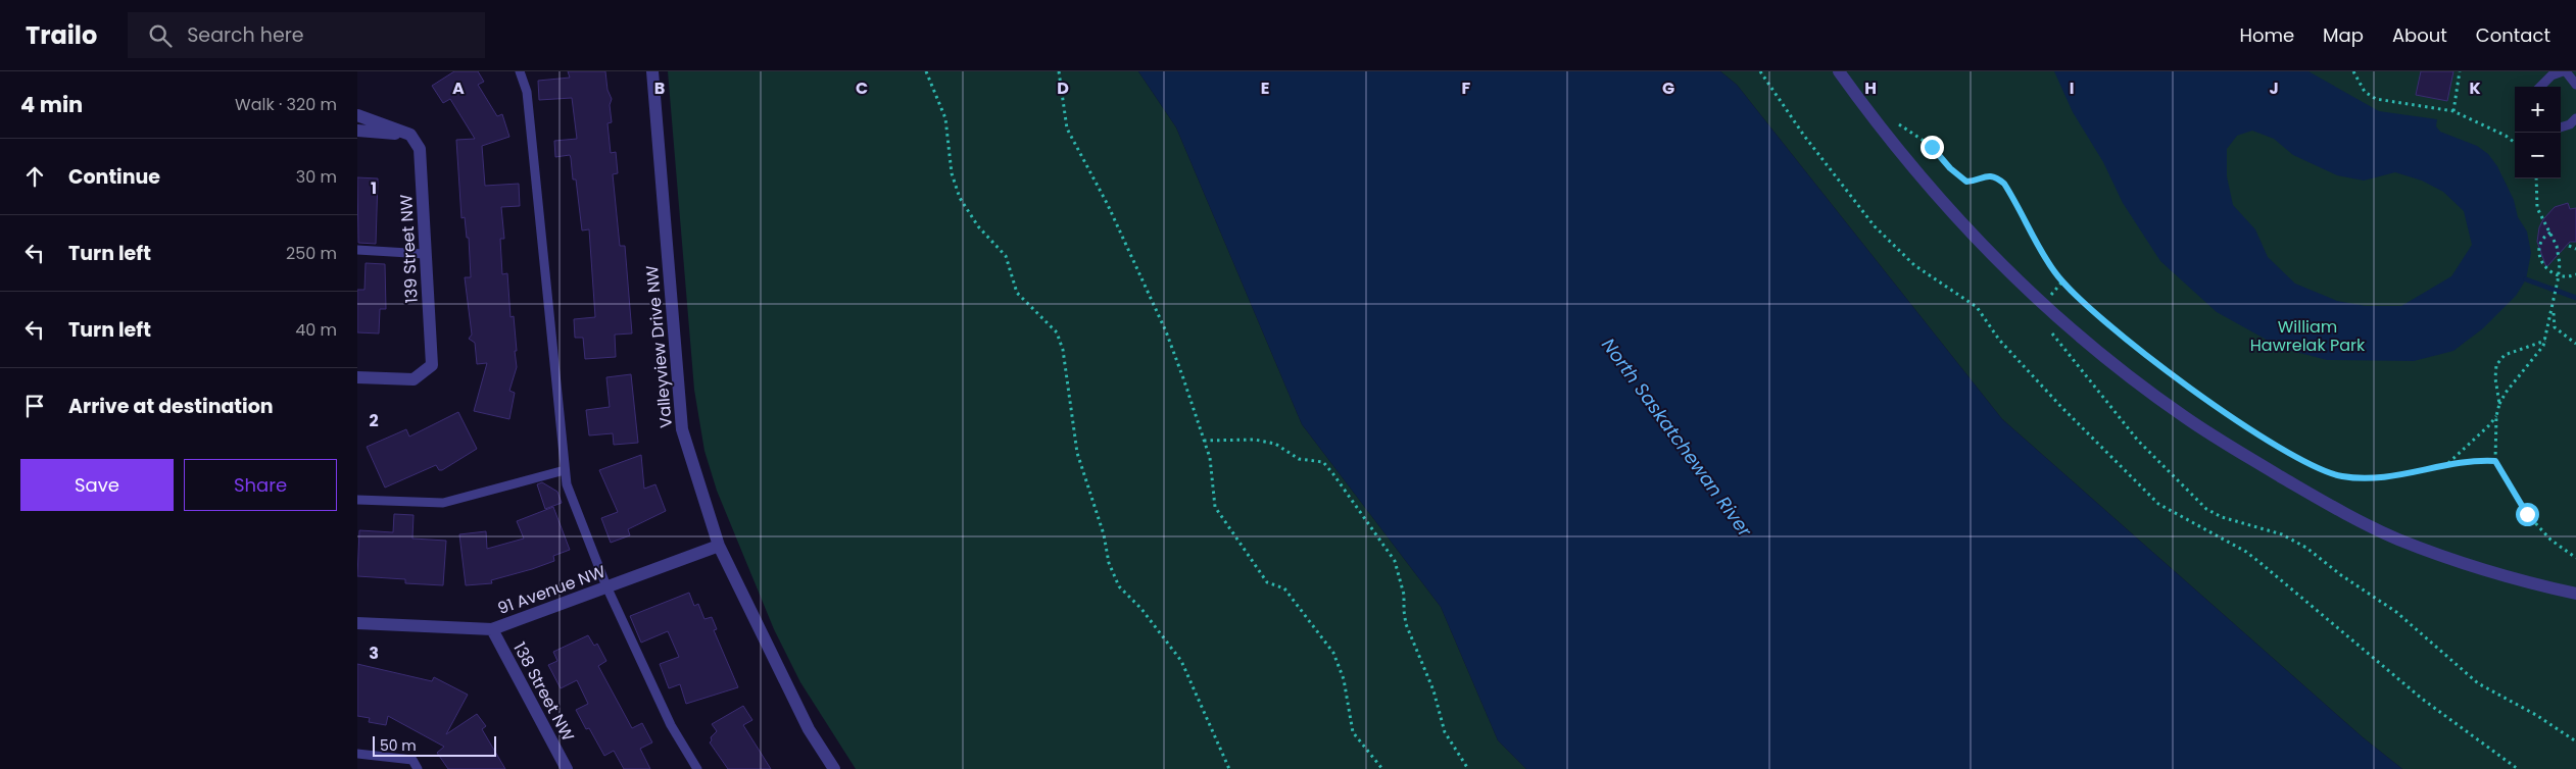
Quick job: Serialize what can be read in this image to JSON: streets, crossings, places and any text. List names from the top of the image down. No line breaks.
{"streets":{"street":["139 Street NW","Valleyview Drive NW","91 Avenue NW","138 Street NW"]},"crossings":[["Valleyview Drive NW","91 Avenue NW"],["91 Avenue NW","138 Street NW"]],"water":["North Saskatchewan River"],"parks":["William Hawrelak Park"],"scale_bar":"50 m","page":{"header":"Trailo","search":"Search here","nav":["Home","Map","About","Contact"],"heading":["4 min","Walk · 320 m"],"map_buttons":["+","−"],"list":[["Continue","30 m"],["Turn left","250 m"],["Turn left","40 m"],"Arrive at destination"],"buttons":["Save","Share"],"scale":"50 m"},"grid":{"columns":["A","B","C","D","E","F","G","H","I","J","K"],"rows":["1","2","3"]}}
